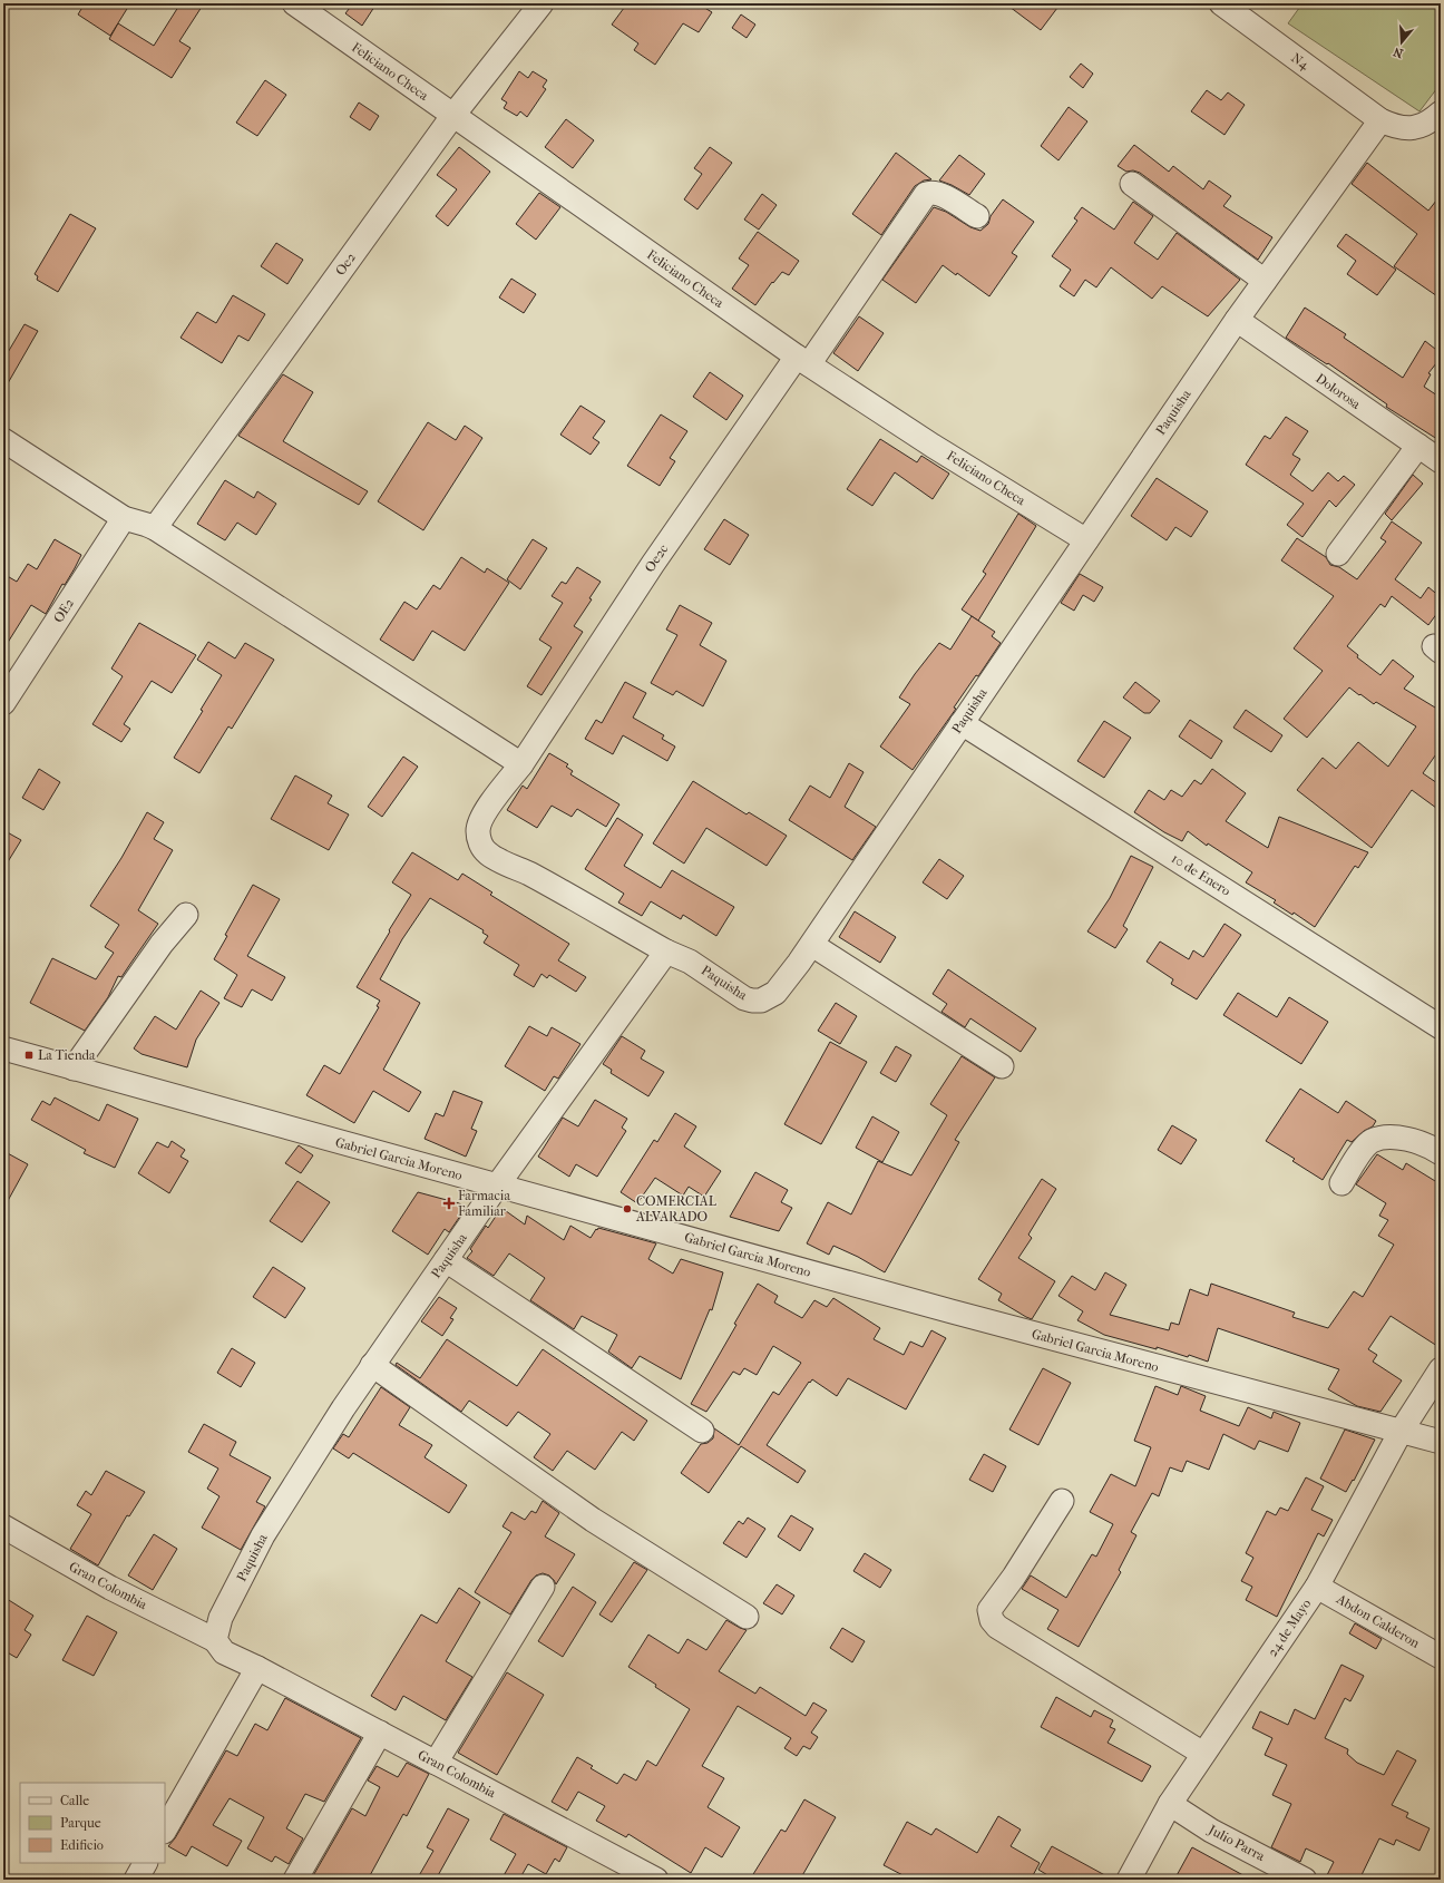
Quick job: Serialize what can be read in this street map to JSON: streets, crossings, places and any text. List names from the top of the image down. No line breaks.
{"streets":{"street":["N4","Feliciano Checa","Oe2","Dolorosa","Paquisha","Oe2c","OE2","10 de Enero","Gabriel Garcia Moreno","Gran Colombia","Abdon Calderon","24 de Mayo","Julio Parra"]},"crossings":[["N4","Paquisha"],["Feliciano Checa","Oe2"],["Feliciano Checa","Paquisha"],["Feliciano Checa","Oe2c"],["Dolorosa","Paquisha"],["Paquisha","Oe2c"],["Paquisha","10 de Enero"],["Paquisha","Gabriel Garcia Moreno"],["Paquisha","Gran Colombia"],["Gabriel Garcia Moreno","24 de Mayo"],["Abdon Calderon","24 de Mayo"],["24 de Mayo","Julio Parra"]],"places":{"transit":["La Tienda"],"health":["Farmacia Familiar"],"other":["COMERCIAL ALVARADO"]},"legend":["Calle","Parque","Edificio"],"north":"bottom"}
